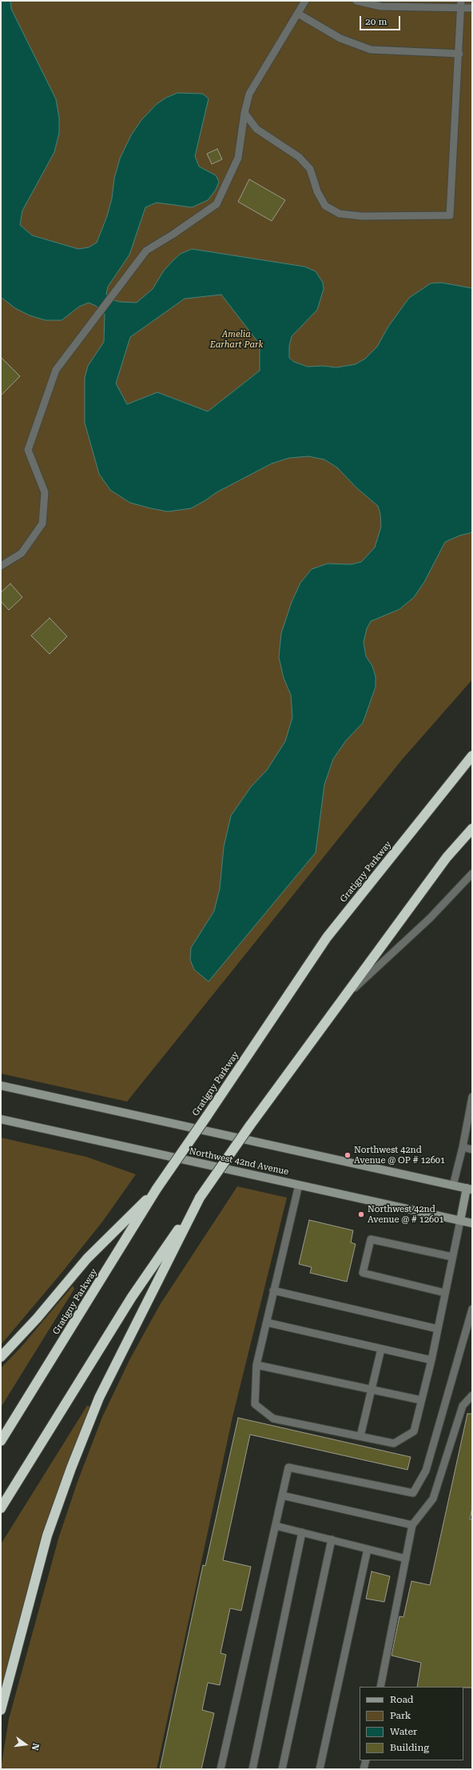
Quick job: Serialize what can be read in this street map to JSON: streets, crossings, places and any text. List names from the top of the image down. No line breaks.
{"streets":{"highway":["Gratigny Parkway"],"main road":["Northwest 42nd Avenue"]},"parks":["Amelia Earhart Park"],"places":["Northwest 42nd Avenue @ OP # 12601","Northwest 42nd Avenue @ # 12601"],"legend":["Road","Park","Water","Building"],"scale_bar":"20 m","north":"right"}
